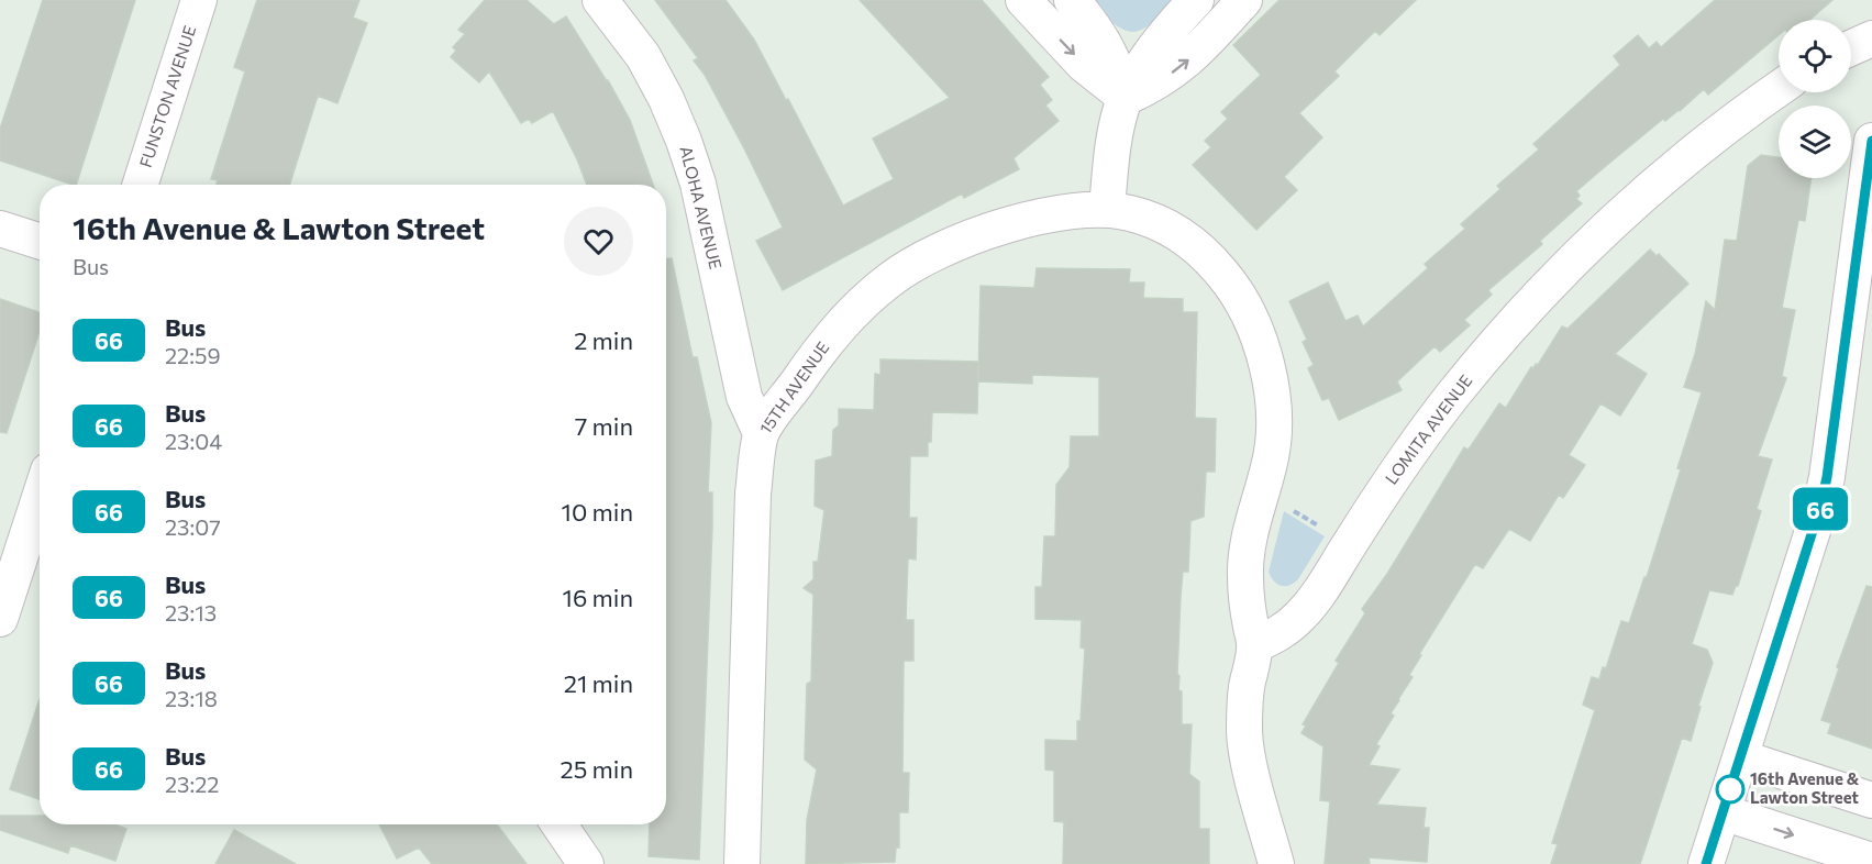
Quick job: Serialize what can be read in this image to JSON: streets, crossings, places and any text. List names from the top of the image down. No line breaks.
{"streets":{"street":["FUNSTON AVENUE","ALOHA AVENUE","15TH AVENUE","LOMITA AVENUE"]},"crossings":[["ALOHA AVENUE","15TH AVENUE"]],"places":["16th Avenue & Lawton Street"],"lines":["bus line 66"],"page":{"on_map":"66","heading":["16th Avenue & Lawton Street","Bus"],"list":[{"mark":"66","name":"Bus","note":"22:59","value":"2 min"},{"mark":"66","name":"Bus","note":"23:04","value":"7 min"},{"mark":"66","name":"Bus","note":"23:07","value":"10 min"},{"mark":"66","name":"Bus","note":"23:13","value":"16 min"},{"mark":"66","name":"Bus","note":"23:18","value":"21 min"},{"mark":"66","name":"Bus","note":"23:22","value":"25 min"}]}}
